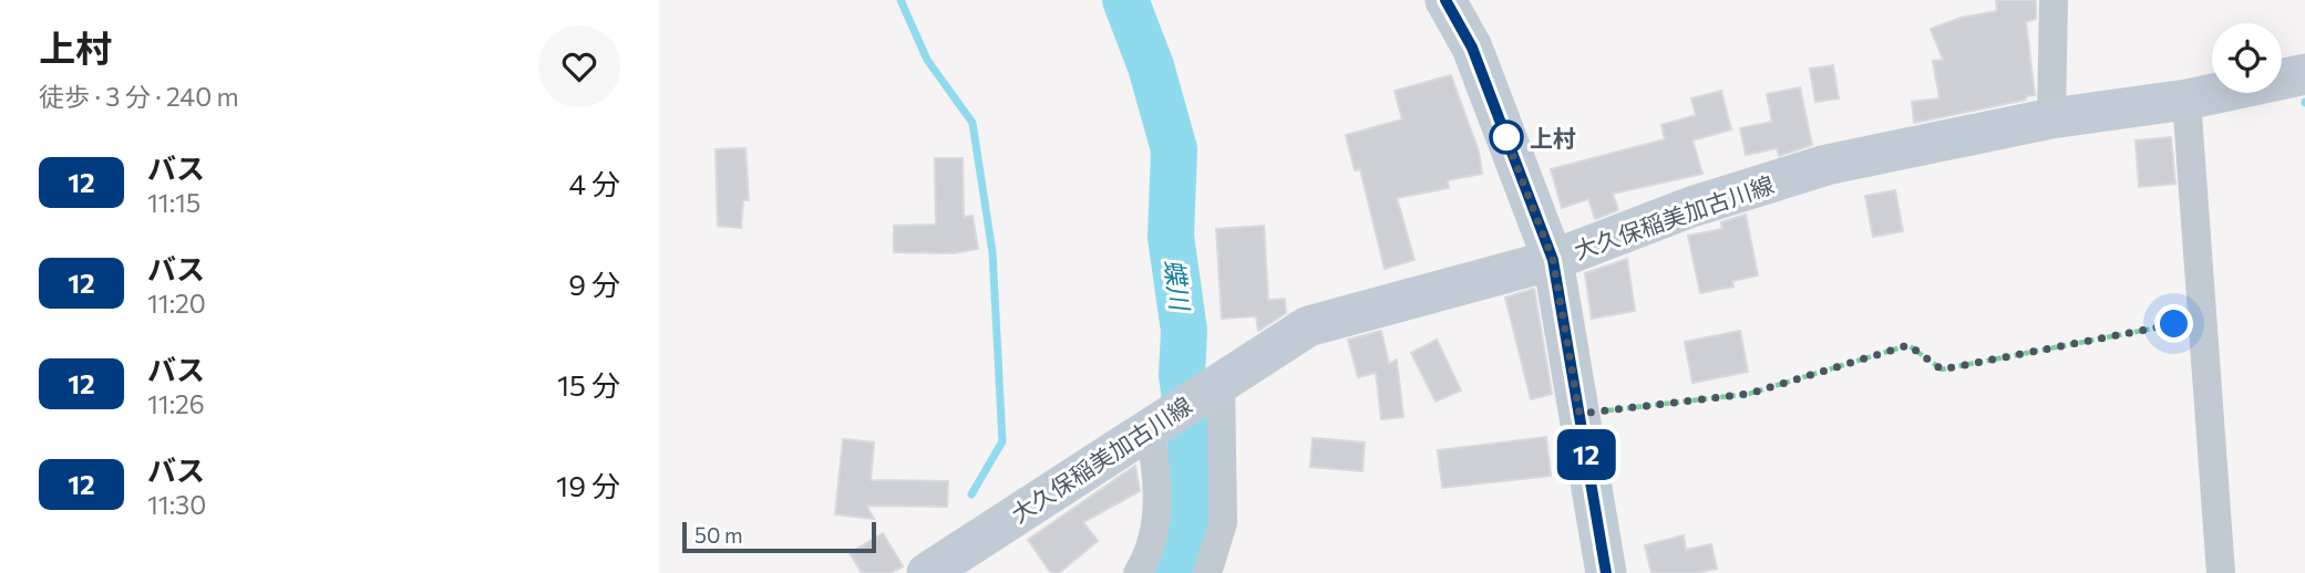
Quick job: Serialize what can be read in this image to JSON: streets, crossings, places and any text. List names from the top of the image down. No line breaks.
{"streets":{"main road":["大久保稲美加古川線"]},"water":["蝶川"],"places":["上村"],"lines":["bus line 12"],"scale_bar":"50 m","page":{"heading":["上村","徒歩 · 3 分 · 240 m"],"on_map":"12","list":[{"mark":"12","name":"バス","note":"11:15","value":"4 分"},{"mark":"12","name":"バス","note":"11:20","value":"9 分"},{"mark":"12","name":"バス","note":"11:26","value":"15 分"},{"mark":"12","name":"バス","note":"11:30","value":"19 分"}],"scale":"50 m"}}
